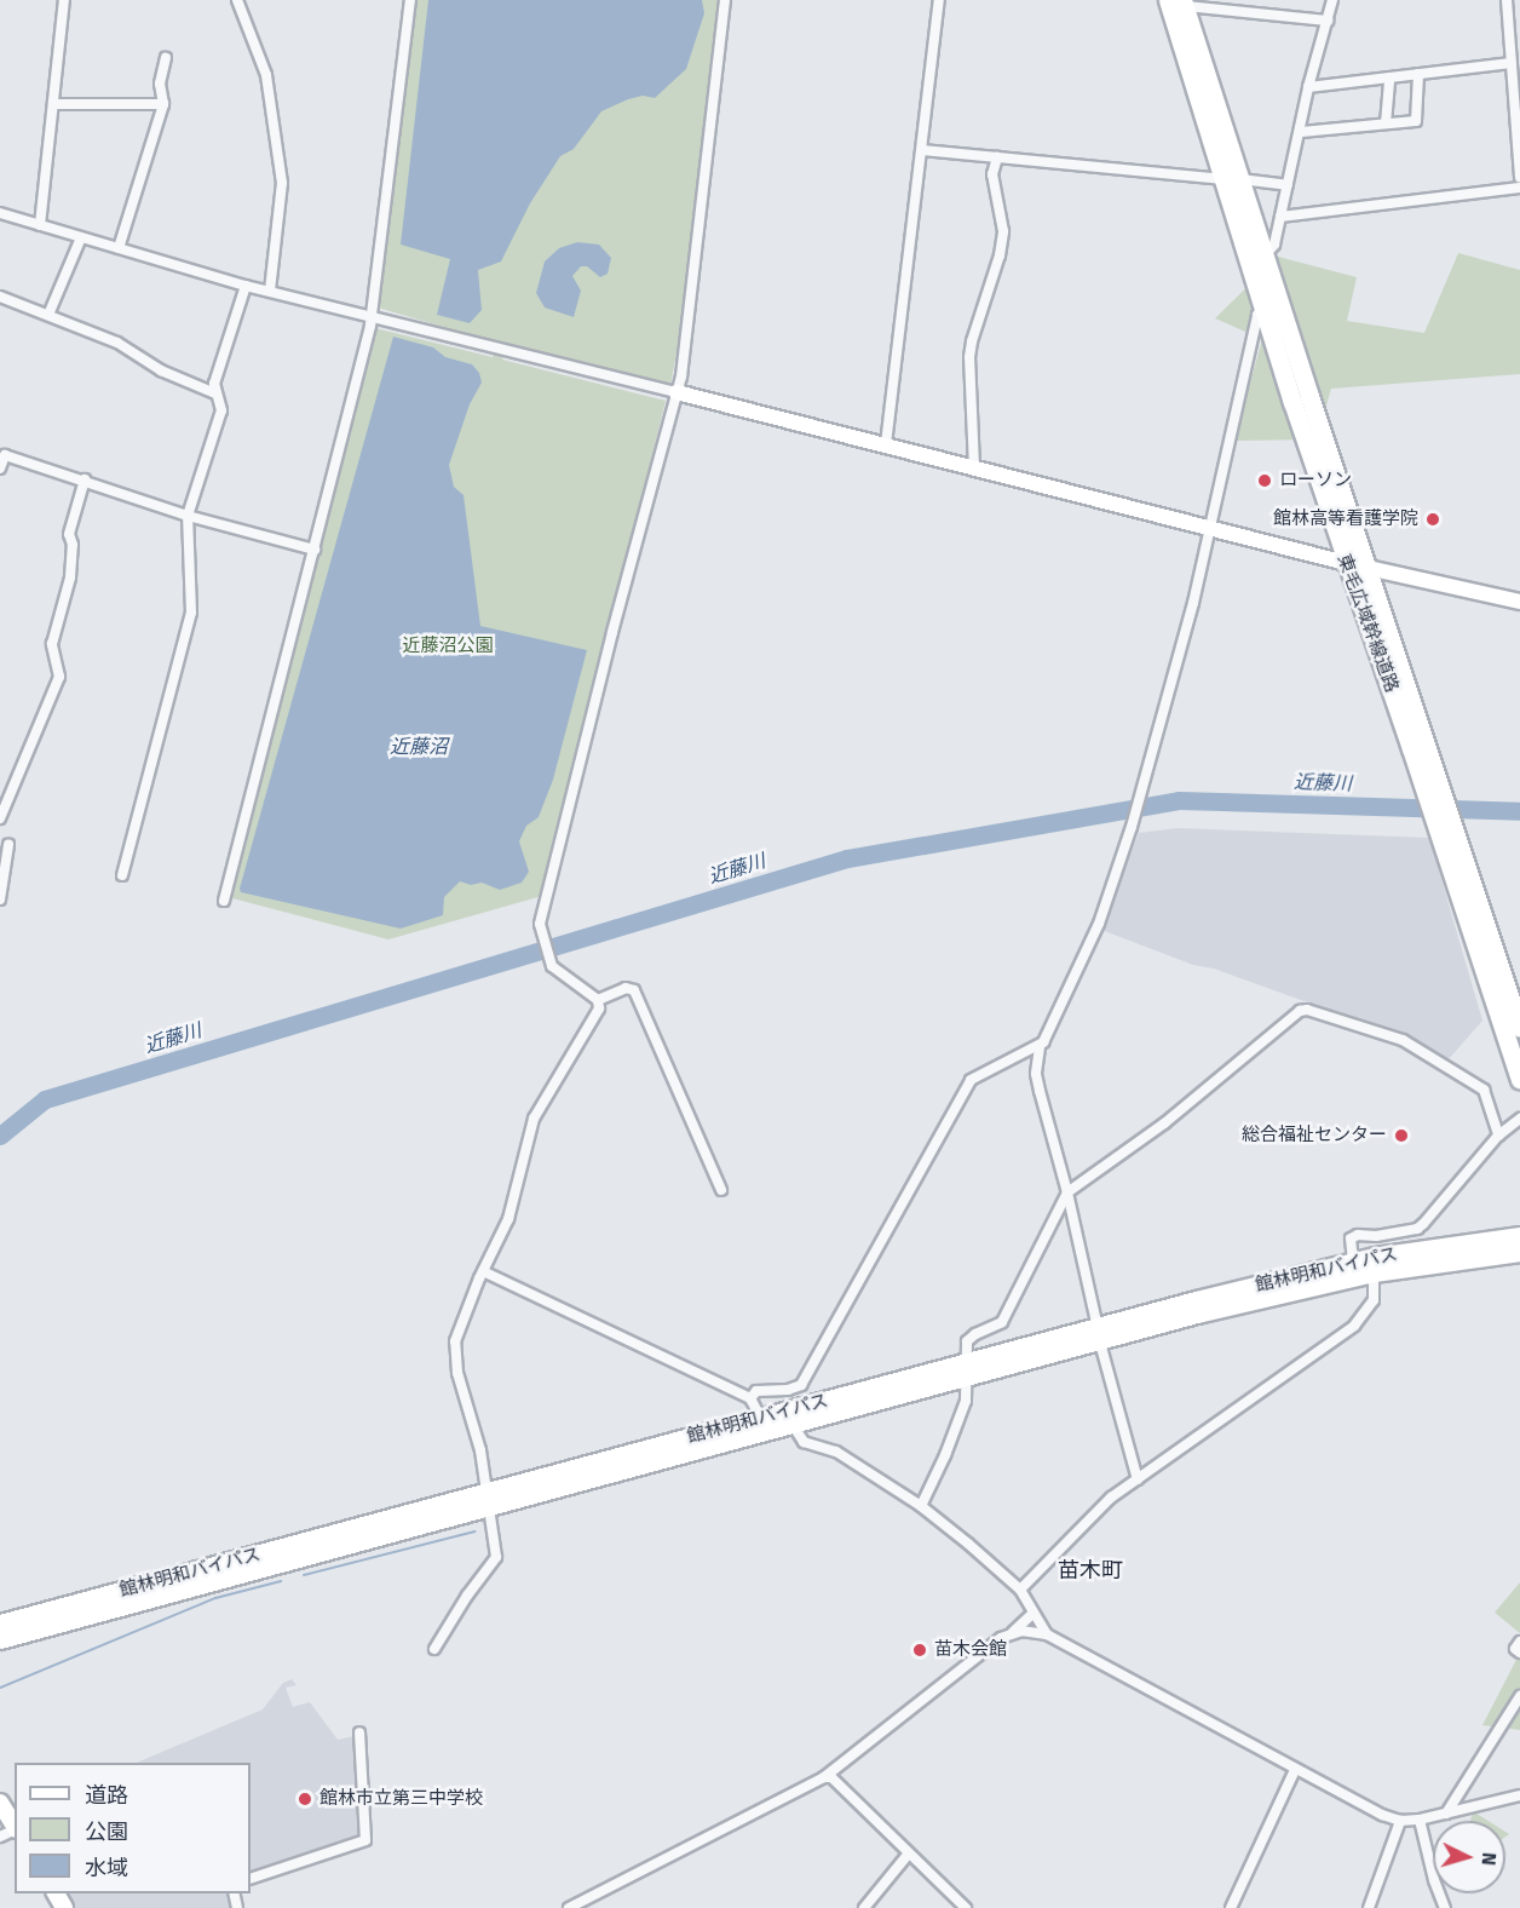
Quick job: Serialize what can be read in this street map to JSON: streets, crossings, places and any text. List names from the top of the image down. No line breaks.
{"streets":{"highway":["東毛広域幹線道路","館林明和バイパス"]},"districts":["苗木町"],"water":["近藤沼","近藤川"],"parks":["近藤沼公園"],"places":["ローソン","館林高等看護学院","総合福祉センター","苗木会館","館林市立第三中学校"],"legend":["道路","公園","水域"],"north":"right"}
